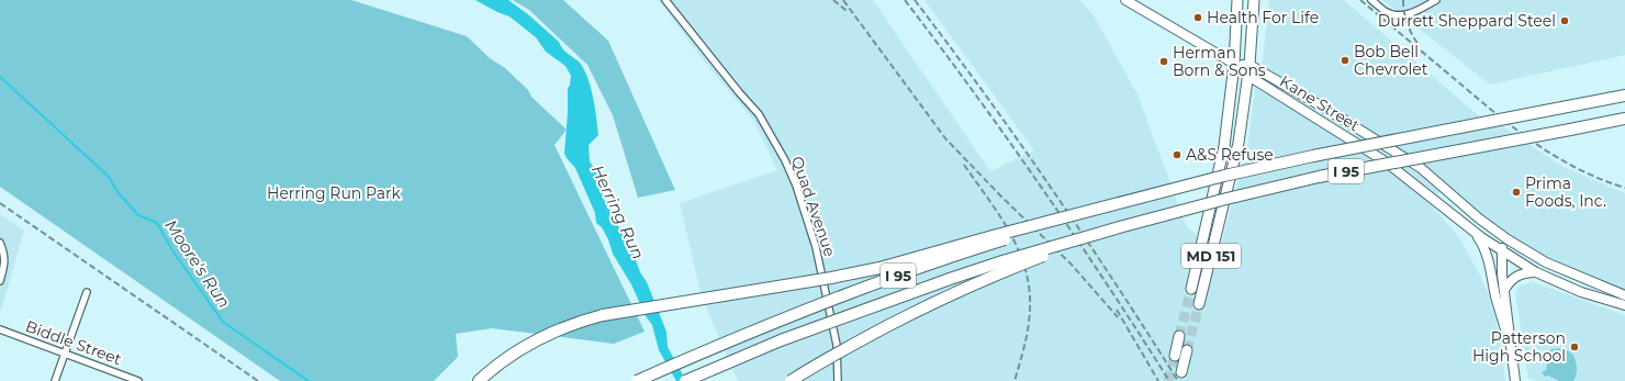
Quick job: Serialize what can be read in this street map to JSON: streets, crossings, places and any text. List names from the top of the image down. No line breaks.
{"streets":{"highway":["I 95"],"main road":["Kane Street","MD 151"],"street":["Quad Avenue","Biddle Street"]},"crossings":[["Kane Street","MD 151"]],"water":["Herring Run","Moore's Run"],"parks":["Herring Run Park"],"places":["Health For Life","Durrett Sheppard Steel","Bob Bell Chevrolet","Herman Born & Sons","A&S Refuse","Prima Foods, Inc.","Patterson High School"]}
